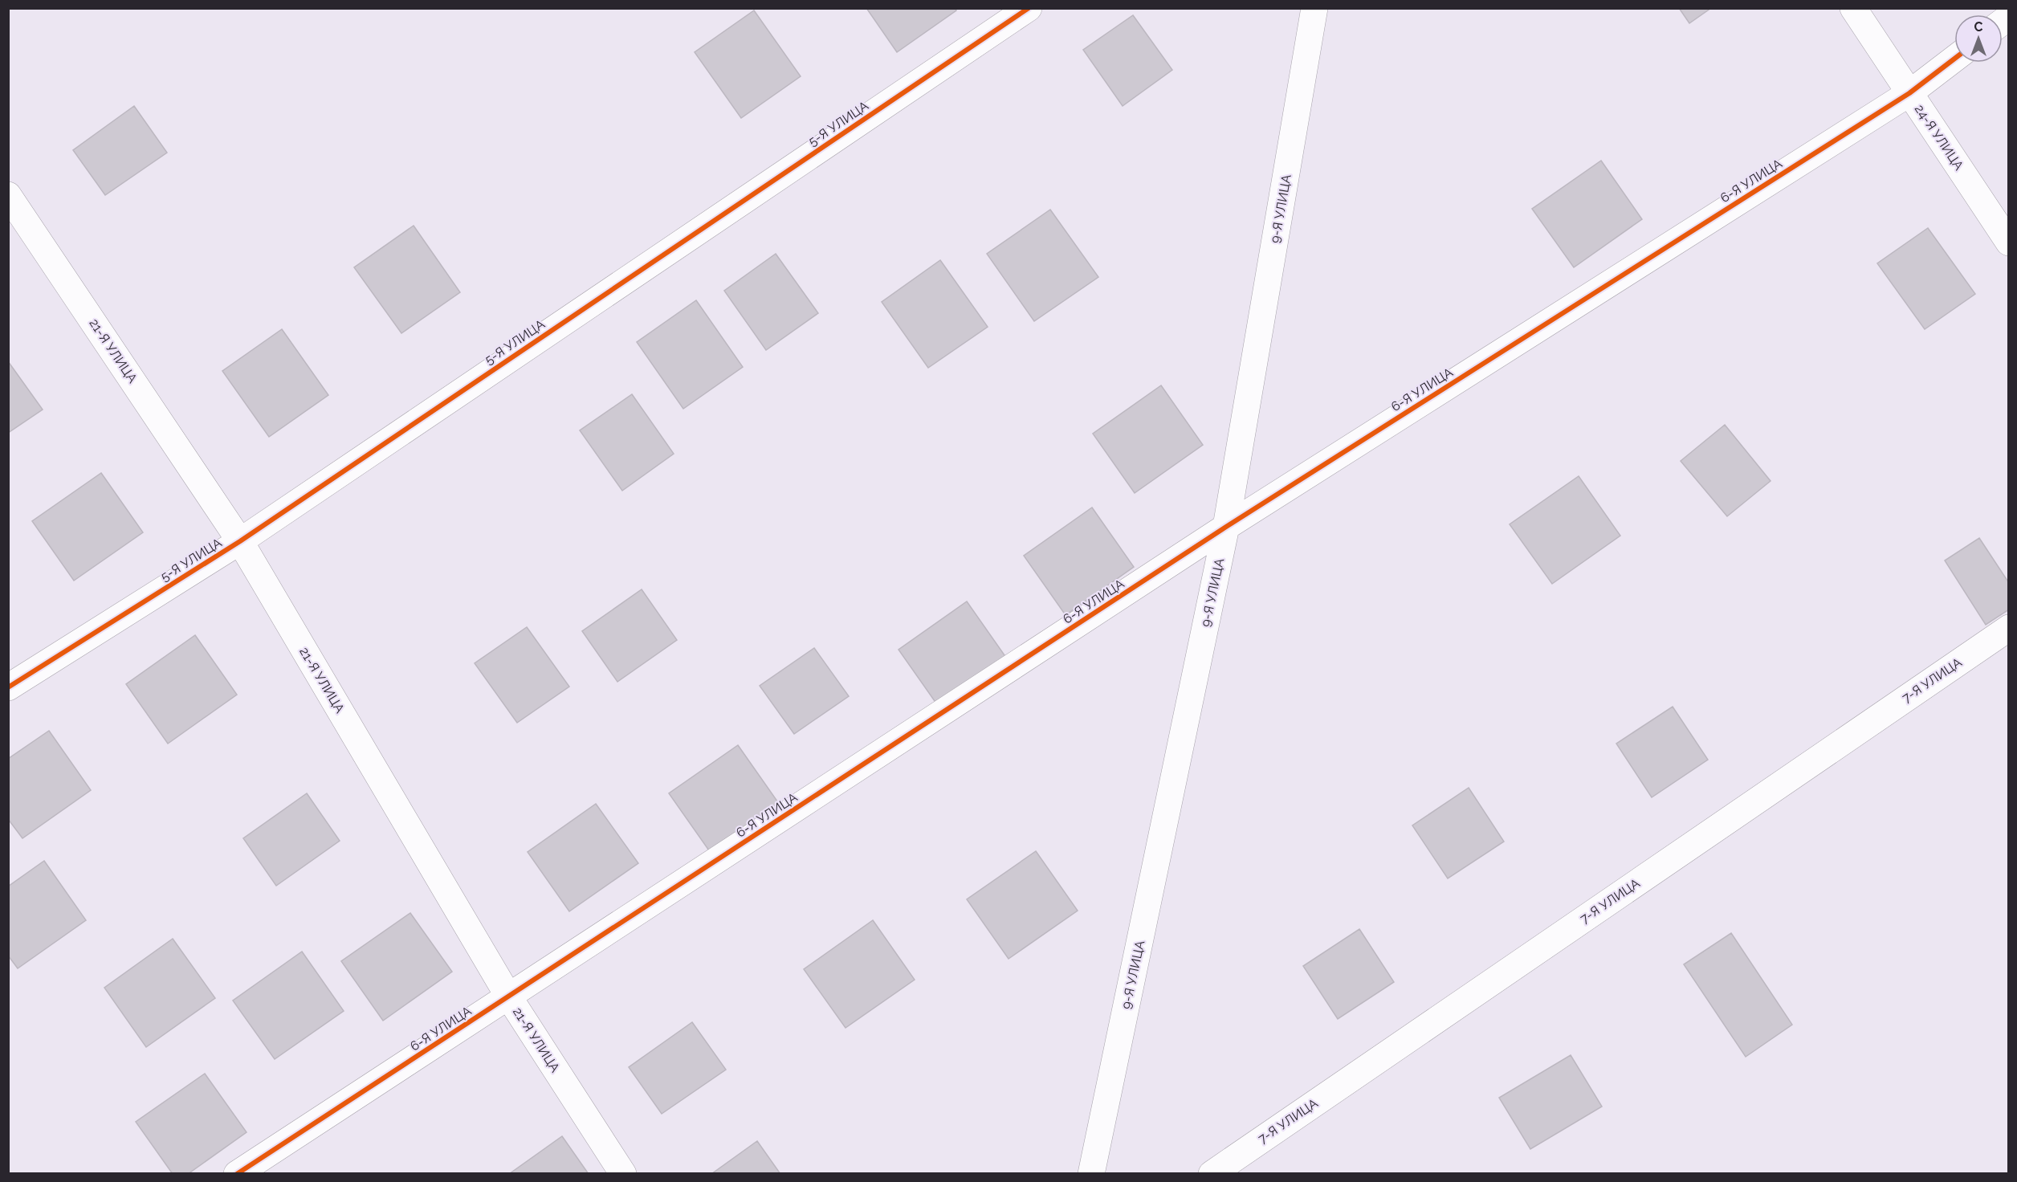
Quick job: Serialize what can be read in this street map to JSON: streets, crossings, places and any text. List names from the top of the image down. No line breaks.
{"streets":{"street":["5-Я УЛИЦА","24-Я УЛИЦА","6-Я УЛИЦА","9-Я УЛИЦА","21-Я УЛИЦА","7-Я УЛИЦА"]},"crossings":[["5-Я УЛИЦА","21-Я УЛИЦА"],["24-Я УЛИЦА","6-Я УЛИЦА"],["6-Я УЛИЦА","9-Я УЛИЦА"],["6-Я УЛИЦА","21-Я УЛИЦА"]],"north":"top"}
